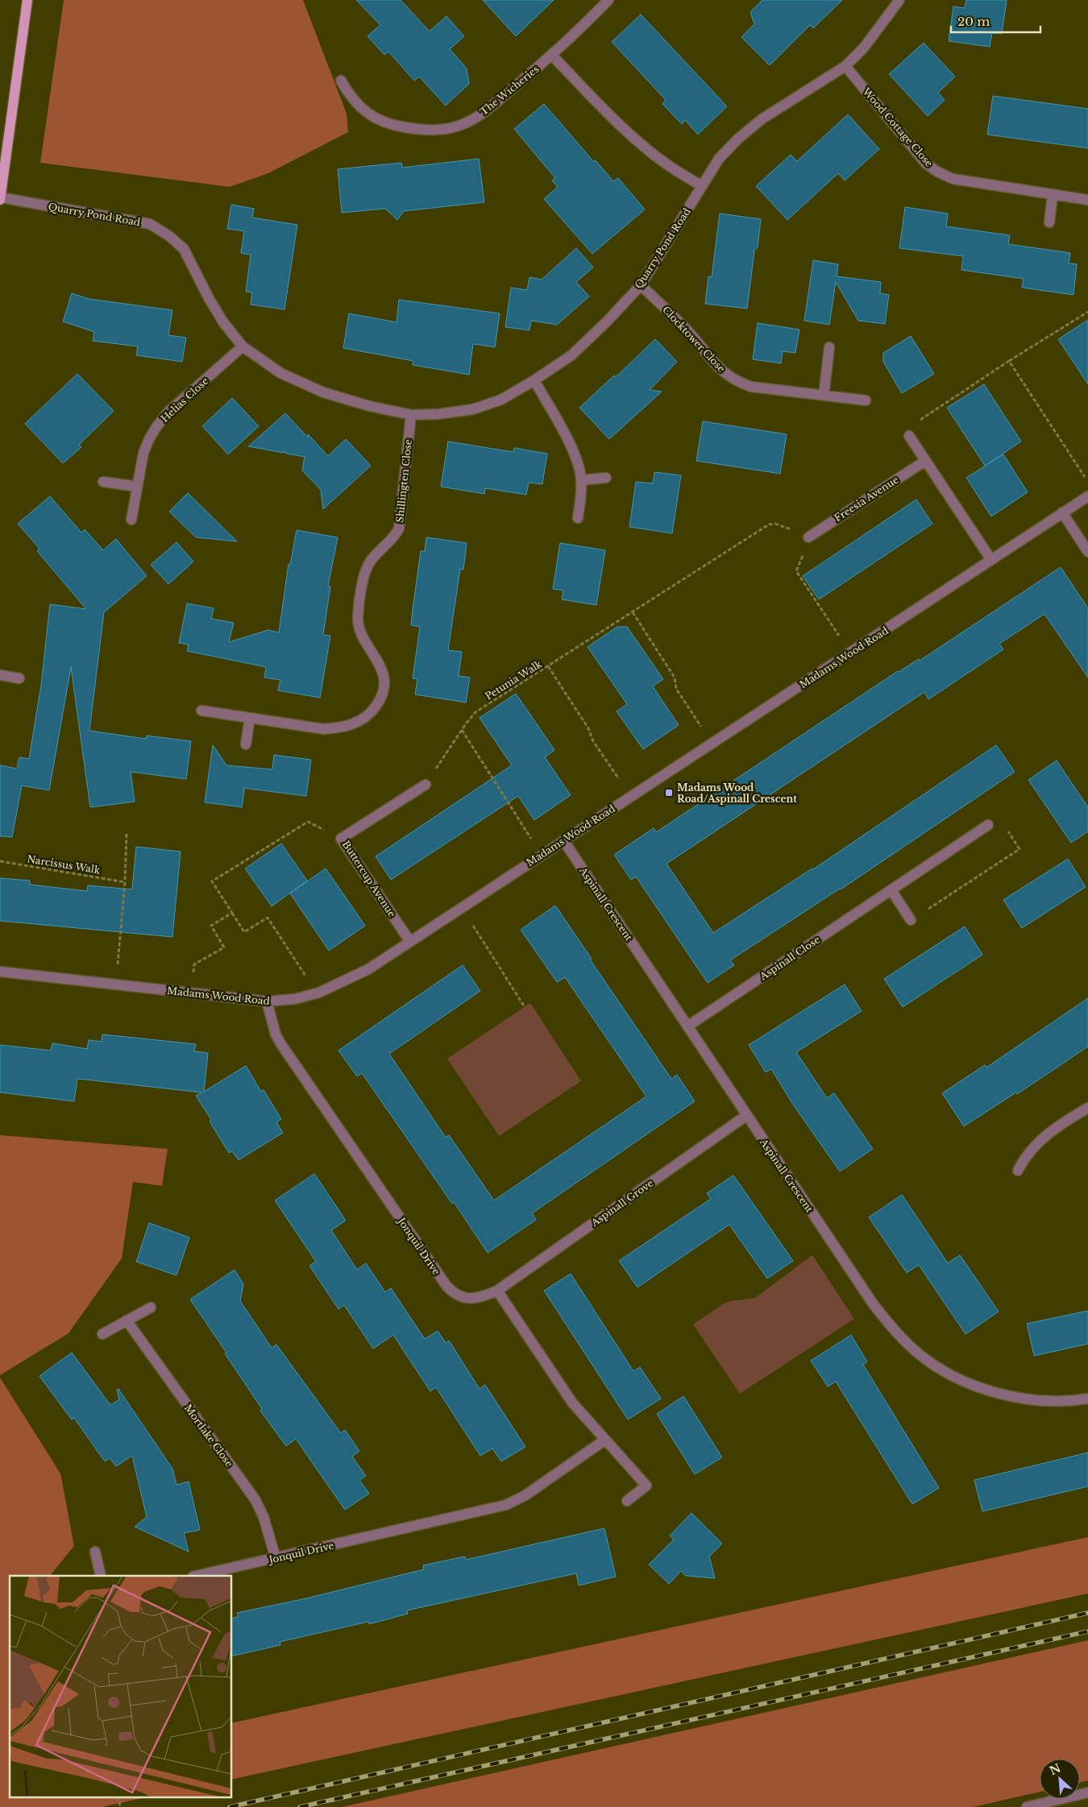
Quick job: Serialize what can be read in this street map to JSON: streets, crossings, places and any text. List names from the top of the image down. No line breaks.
{"streets":{"street":["The Wicheries","Wood Cottage Close","Quarry Pond Road","Clocktower Close","Helias Close","Shillingten Close","Freesia Avenue","Madams Wood Road","Buttercup Avenue","Aspinall Crescent","Aspinall Close","Aspinall Grove","Jonquil Drive","Mortlake Close"],"path":["Petunia Walk","Narcissus Walk"]},"crossings":[["Wood Cottage Close","Quarry Pond Road"],["Quarry Pond Road","Clocktower Close"],["Quarry Pond Road","Helias Close"],["Quarry Pond Road","Shillingten Close"],["Freesia Avenue","Petunia Walk"],["Madams Wood Road","Buttercup Avenue"],["Madams Wood Road","Aspinall Crescent"],["Madams Wood Road","Jonquil Drive"],["Petunia Walk","Buttercup Avenue"],["Aspinall Crescent","Aspinall Close"],["Aspinall Crescent","Aspinall Grove"],["Aspinall Grove","Jonquil Drive"],["Jonquil Drive","Mortlake Close"]],"places":{"transit":["Madams Wood Road/Aspinall Crescent"]},"scale_bar":"20 m","north":"top left"}
